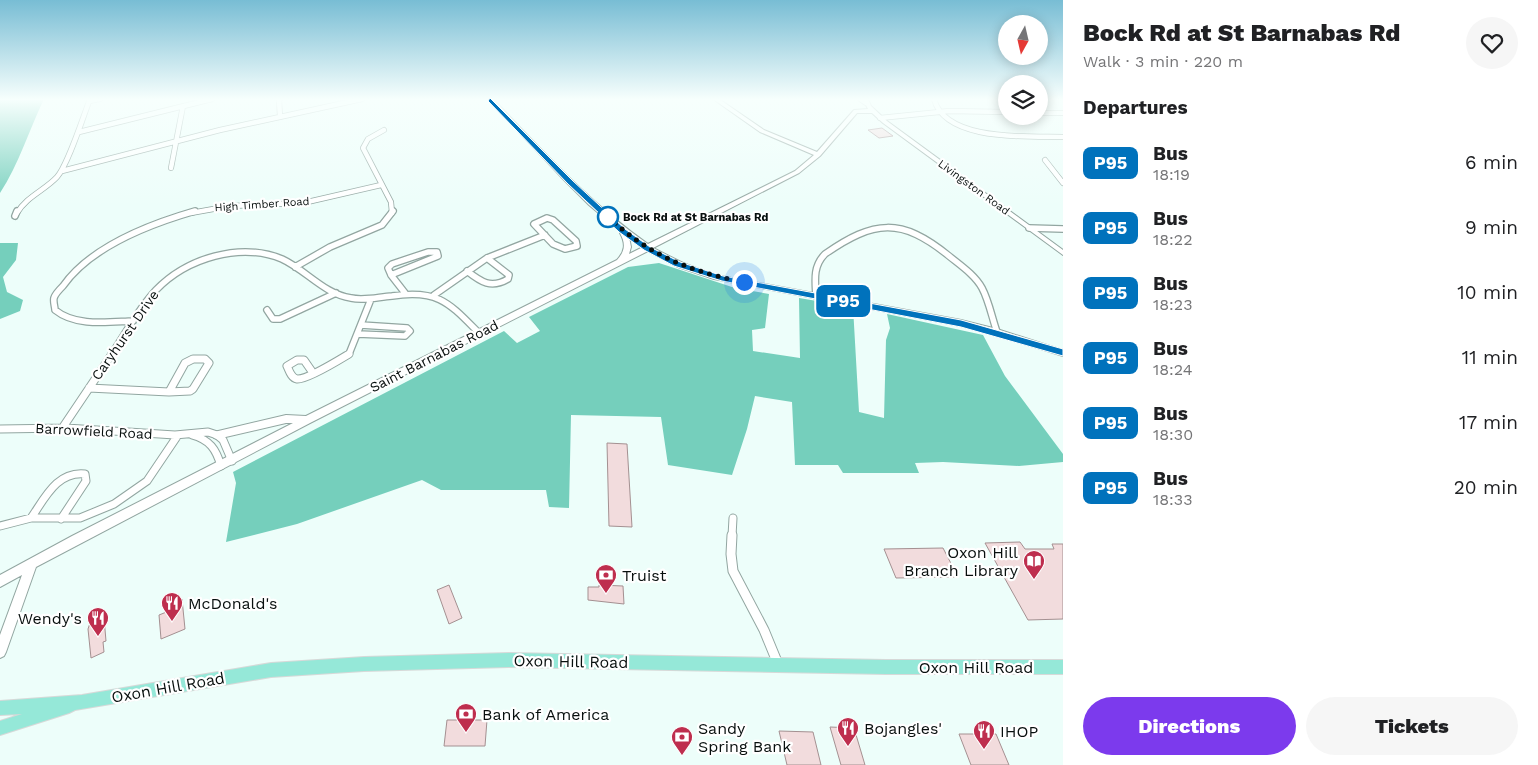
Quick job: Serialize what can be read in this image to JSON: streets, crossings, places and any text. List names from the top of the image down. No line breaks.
{"streets":{"main road":["Livingston Road","Saint Barnabas Road","Oxon Hill Road"],"street":["High Timber Road","Caryhurst Drive","Barrowfield Road"]},"crossings":[["High Timber Road","Caryhurst Drive"],["Caryhurst Drive","Barrowfield Road"]],"places":{"other":["Bock Rd at St Barnabas Rd"],"library":["Oxon Hill Branch Library"],"bank":["Truist","Bank of America","Sandy Spring Bank"],"restaurant":["McDonald's","Wendy's","Bojangles'","IHOP"]},"lines":["bus line P95"],"north":"bottom","page":{"on_map":"P95","heading":[["Bock Rd at St Barnabas Rd","Walk · 3 min · 220 m"],"Departures"],"list":[{"mark":"P95","name":"Bus","note":"18:19","value":"6 min"},{"mark":"P95","name":"Bus","note":"18:22","value":"9 min"},{"mark":"P95","name":"Bus","note":"18:23","value":"10 min"},{"mark":"P95","name":"Bus","note":"18:24","value":"11 min"},{"mark":"P95","name":"Bus","note":"18:30","value":"17 min"},{"mark":"P95","name":"Bus","note":"18:33","value":"20 min"}],"buttons":["Directions","Tickets"]}}
